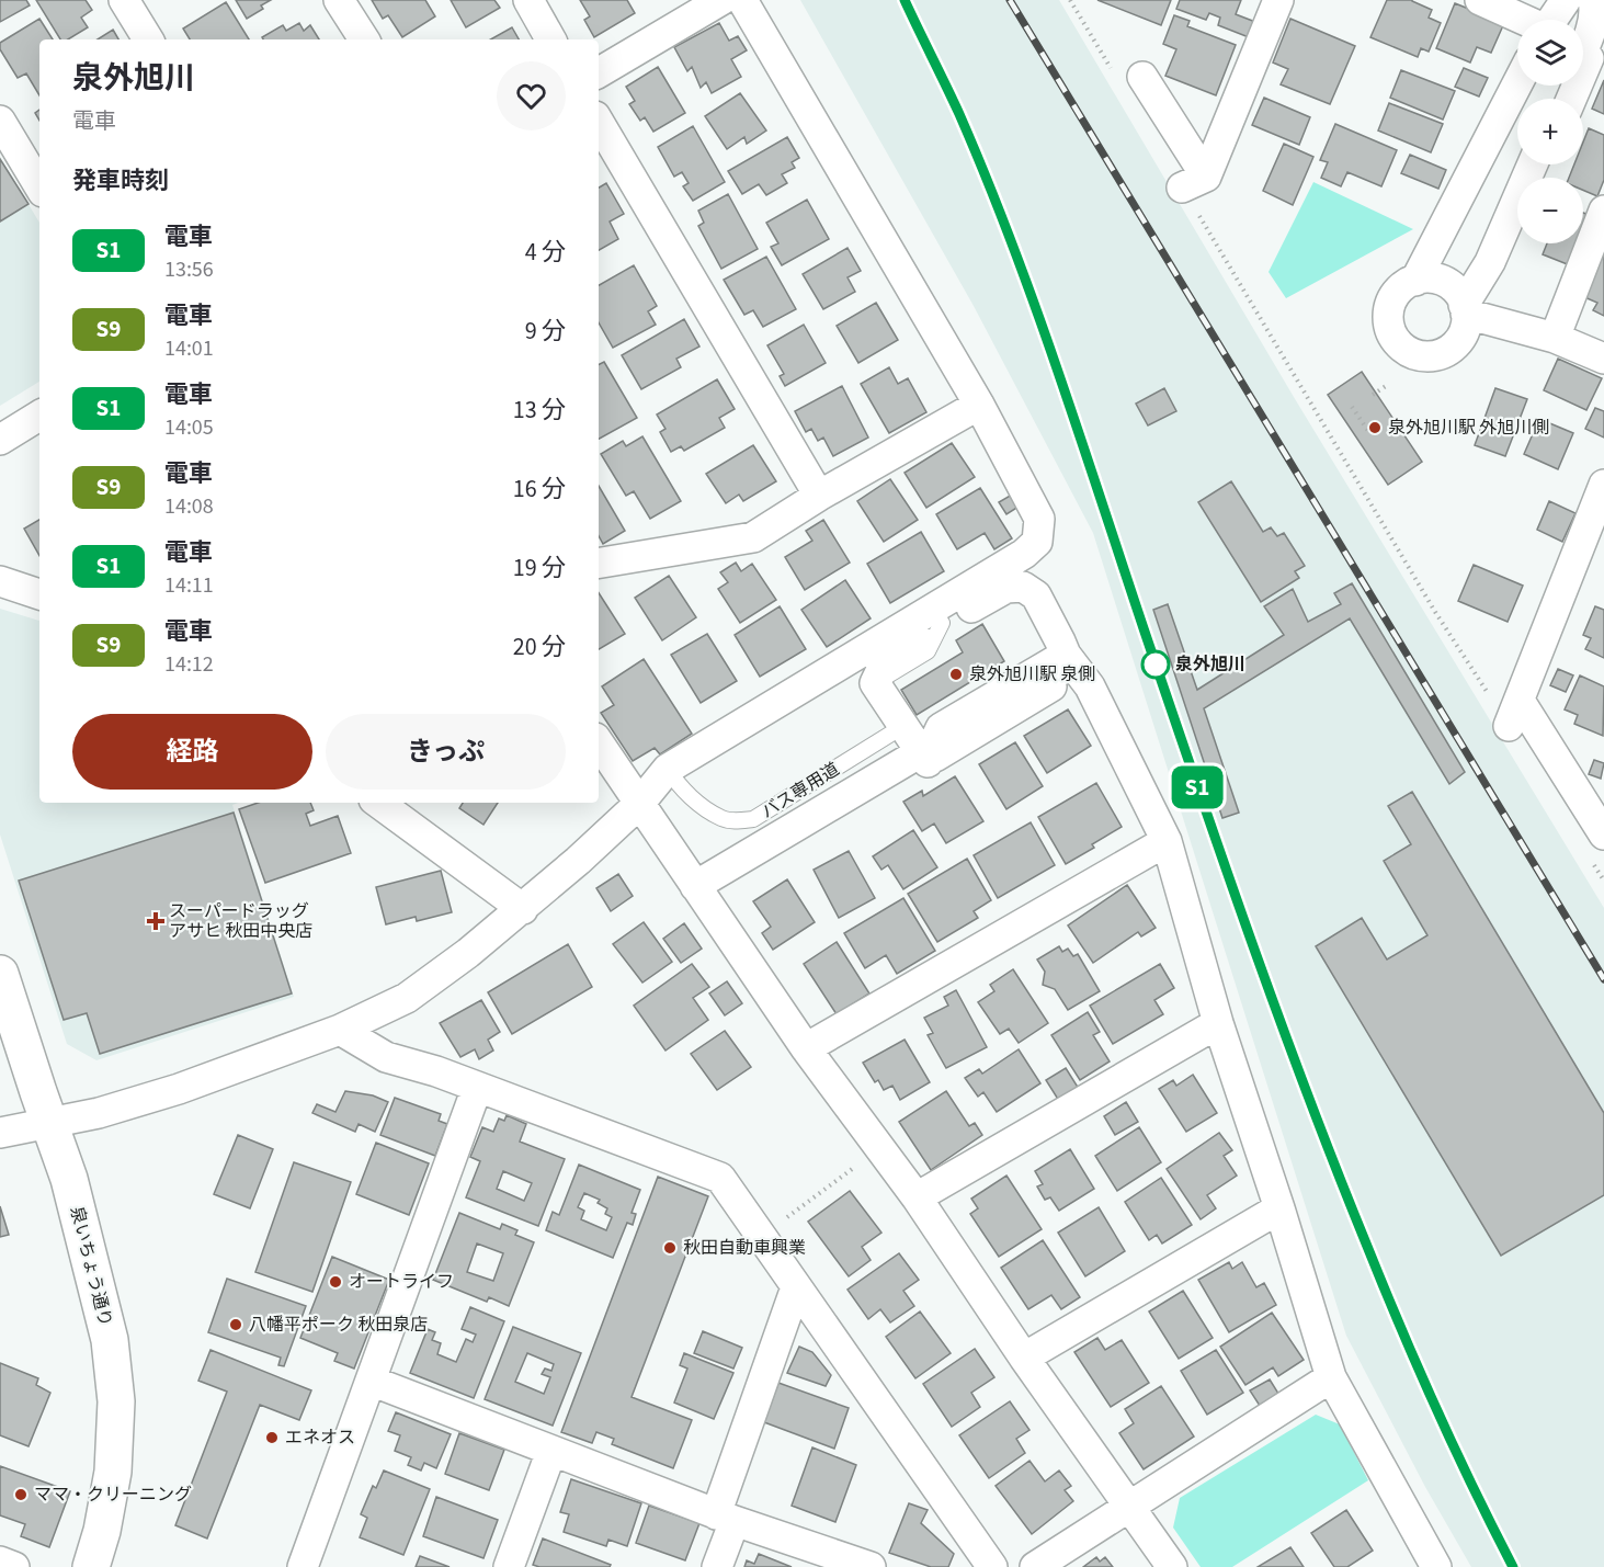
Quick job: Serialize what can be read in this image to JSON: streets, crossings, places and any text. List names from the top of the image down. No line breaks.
{"streets":{"street":["泉いちょう通り"],"lane":["バス専用道"]},"places":{"other":["泉外旭川駅 外旭川側","泉外旭川","泉外旭川駅 泉側","秋田自動車興業","オートライフ","八幡平ポーク 秋田泉店","エネオス","ママ・クリーニング"],"health":["スーパードラッグ アサヒ 秋田中央店"]},"page":{"on_map":"S1","map_buttons":["+","−"],"heading":[["泉外旭川","電車"],"発車時刻"],"list":[{"mark":"S1","name":"電車","note":"13:56","value":"4 分"},{"mark":"S9","name":"電車","note":"14:01","value":"9 分"},{"mark":"S1","name":"電車","note":"14:05","value":"13 分"},{"mark":"S9","name":"電車","note":"14:08","value":"16 分"},{"mark":"S1","name":"電車","note":"14:11","value":"19 分"},{"mark":"S9","name":"電車","note":"14:12","value":"20 分"}],"buttons":["経路","きっぷ"]}}
